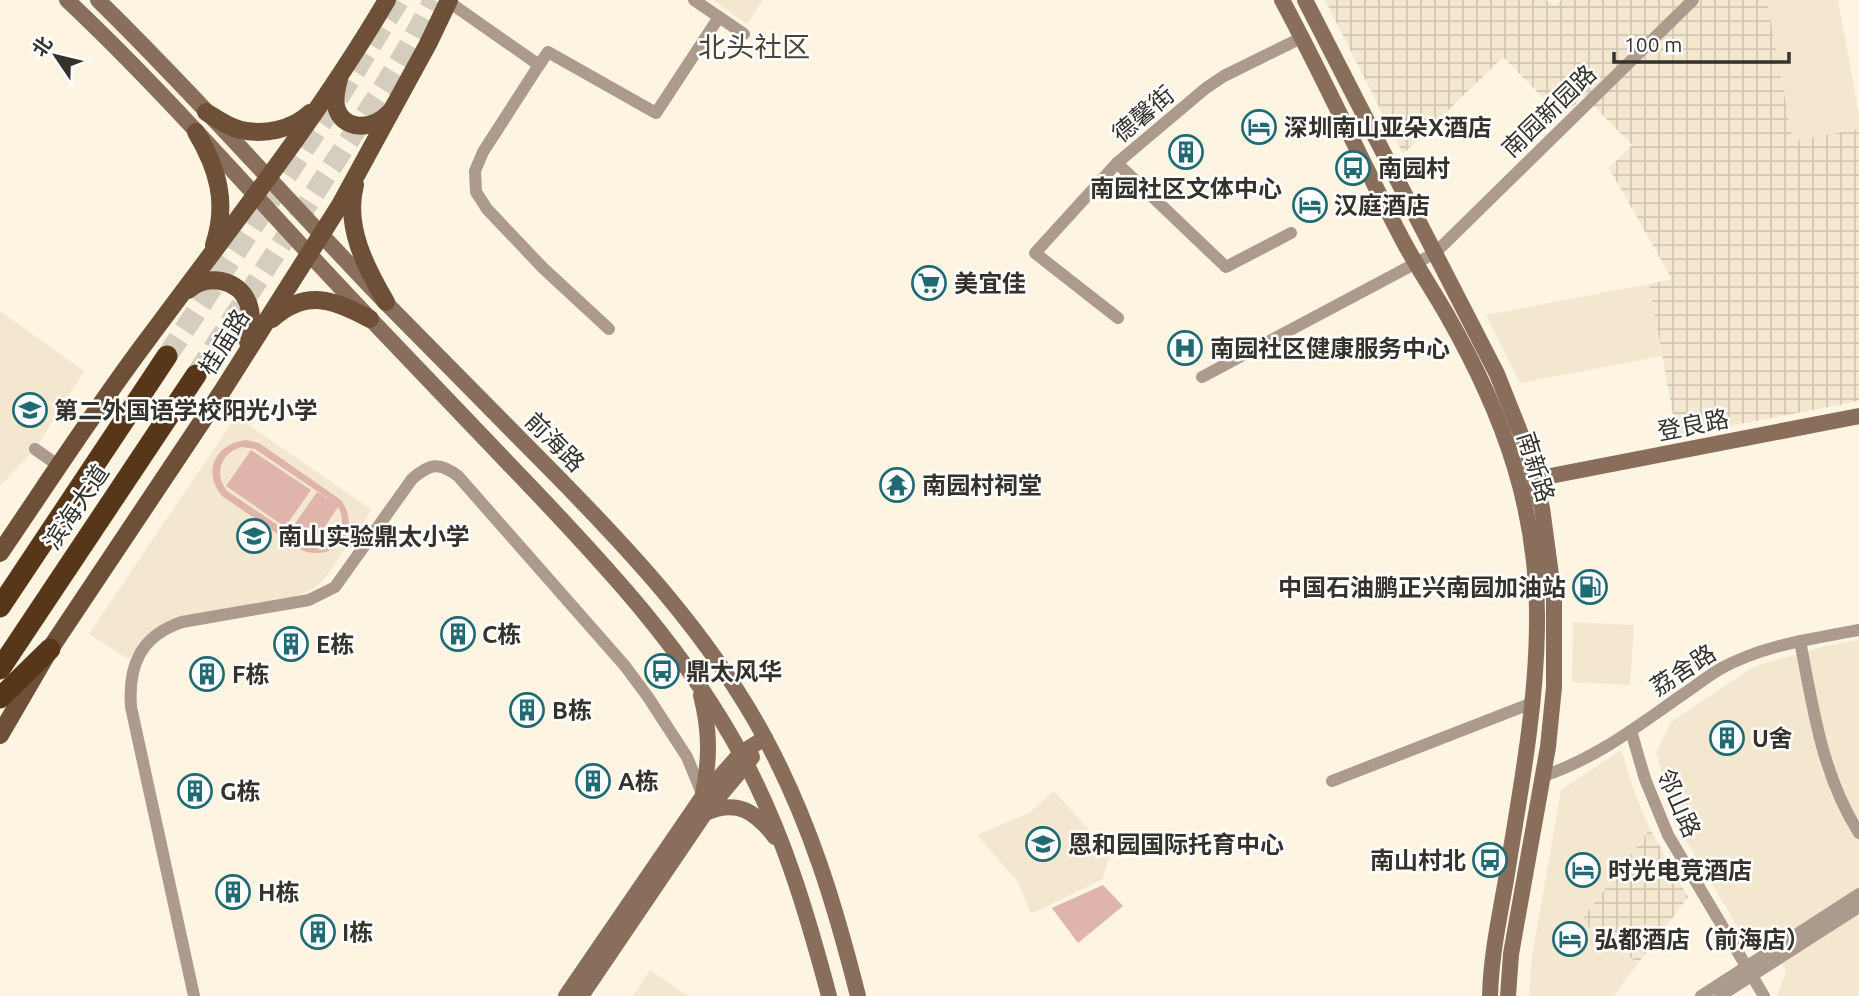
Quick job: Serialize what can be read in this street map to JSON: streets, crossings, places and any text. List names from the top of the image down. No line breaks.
{"streets":{"highway":["滨海大道"],"main road":["桂庙路","登良路","前海路","南新路"],"street":["南园新园路","德馨街","荔舍路","邻山路"]},"crossings":[["南园新园路","南新路"],["德馨街","南新路"],["桂庙路","前海路"],["登良路","南新路"],["南新路","荔舍路"],["荔舍路","邻山路"]],"districts":["北头社区"],"places":{"hotel":["深圳南山亚朵X酒店","汉庭酒店","时光电竞酒店","弘都酒店（前海店）"],"building":["南园社区文体中心","C栋","E栋","F栋","B栋","U舍","A栋","G栋","H栋","I栋"],"bus stop":["南园村","鼎太风华","南山村北"],"supermarket":["美宜佳"],"hospital":["南园社区健康服务中心"],"school or university":["第二外国语学校阳光小学","南山实验鼎太小学","恩和园国际托育中心"],"temple":["南园村祠堂"],"fuel station":["中国石油鹏正兴南园加油站"]},"scale_bar":"100 m","north":"top left"}
